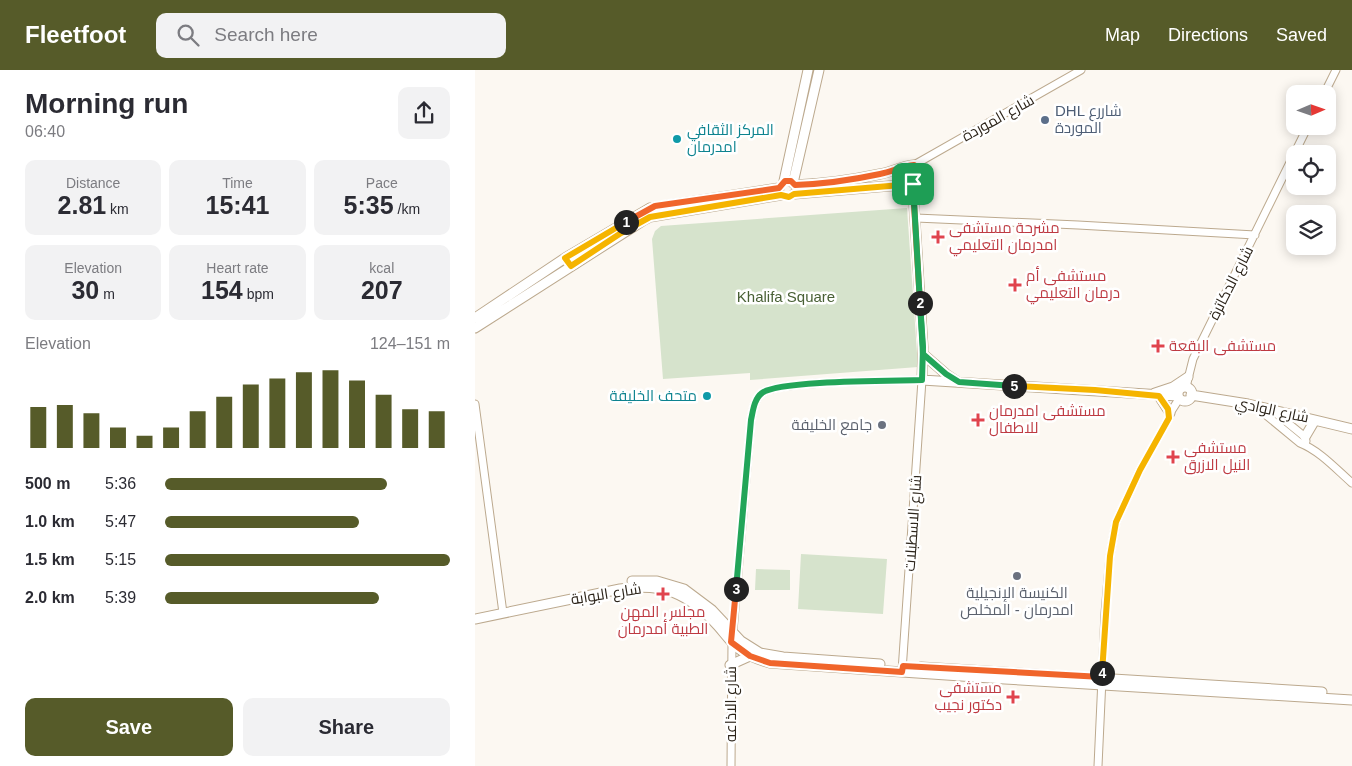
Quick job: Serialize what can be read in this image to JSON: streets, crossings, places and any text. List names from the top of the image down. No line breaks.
{"streets":{"main road":["شارع الوادي","شارع البوابة"],"street":["شارع الموردة","شارع الدكاترة","شارع الاسطبلات","شارع الاذاعه"]},"crossings":[["شارع الدكاترة","شارع الوادي"],["شارع الاسطبلات","شارع البوابة"],["شارع الاسطبلات","شارع الاذاعه"],["شارع البوابة","شارع الاذاعه"]],"parks":["Khalifa Square"],"places":{"other":["DHL شاررع الموردة","المركز الثقافي امدرمان","متحف الخليفة","جامع الخليفة","الكنيسة الإنجيلية امدرمان - المخلص"],"health":["مشرحة مستشفى امدرمان التعليمي","مستشفى أم درمان التعليمي","مستشفى البقعة","مستشفى امدرمان للاطفال","مستشفى النيل الازرق","مجلس المهن الطبية أمدرمان","مستشفى دكتور نجيب"]},"north":"right","page":{"header":"Fleetfoot","search":"Search here","nav":["Map","Directions","Saved"],"heading":["Morning run","06:40"],"stats":[["Distance","2.81 km"],["Time","15:41"],["Pace","5:35 /km"],["Elevation","30 m"],["Heart rate","154 bpm"],["kcal","207"]],"pins":["1","2","5","3","4"],"chart":["Elevation","124–151 m"],"list":[{"name":"500 m","note":"5:36"},{"name":"1.0 km","note":"5:47"},{"name":"1.5 km","note":"5:15"},{"name":"2.0 km","note":"5:39"}],"buttons":["Save","Share"]}}
